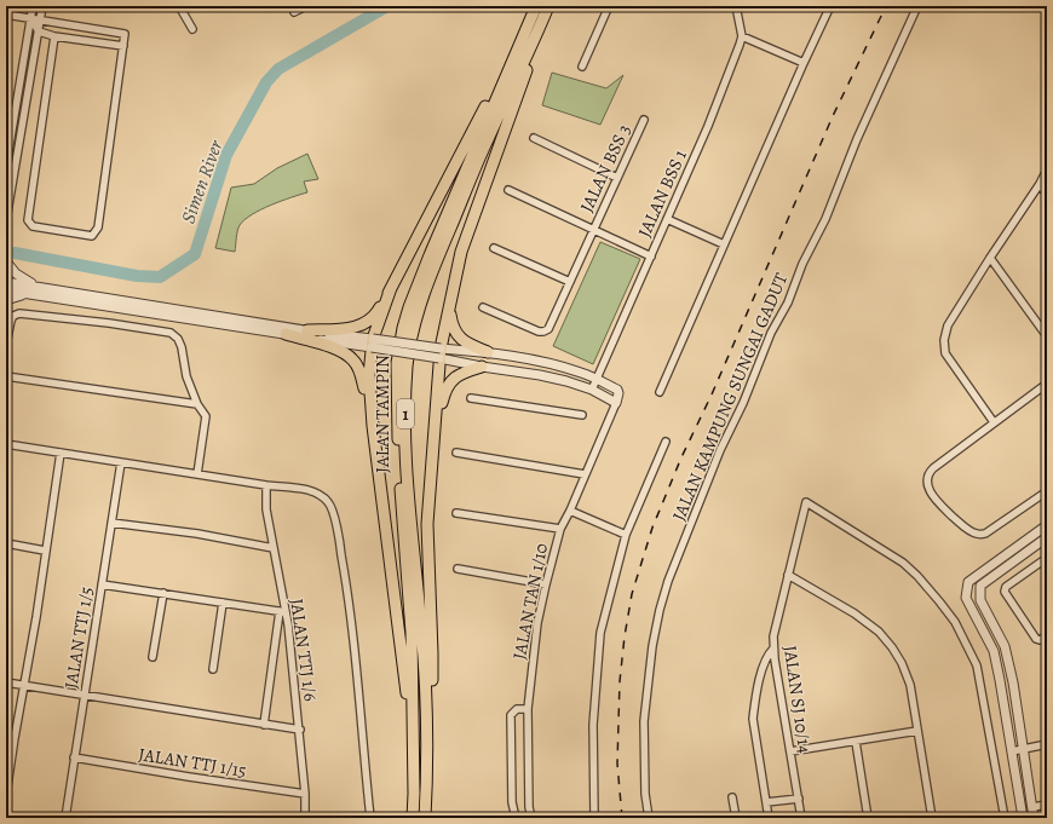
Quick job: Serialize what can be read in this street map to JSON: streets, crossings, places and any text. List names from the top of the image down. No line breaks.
{"streets":{"highway":["JALAN TAMPIN","1"],"street":["JALAN BSS 3","JALAN BSS 1","JALAN KAMPUNG SUNGAI GADUT","JALAN TAN 1/10","JALAN TTJ 1/5","JALAN TTJ 1/6","JALAN SJ 10/14","JALAN TTJ 1/15"]},"crossings":[["JALAN TAMPIN","1"],["JALAN TTJ 1/5","JALAN TTJ 1/15"],["JALAN TTJ 1/6","JALAN TTJ 1/15"]],"water":["Simen River"]}
